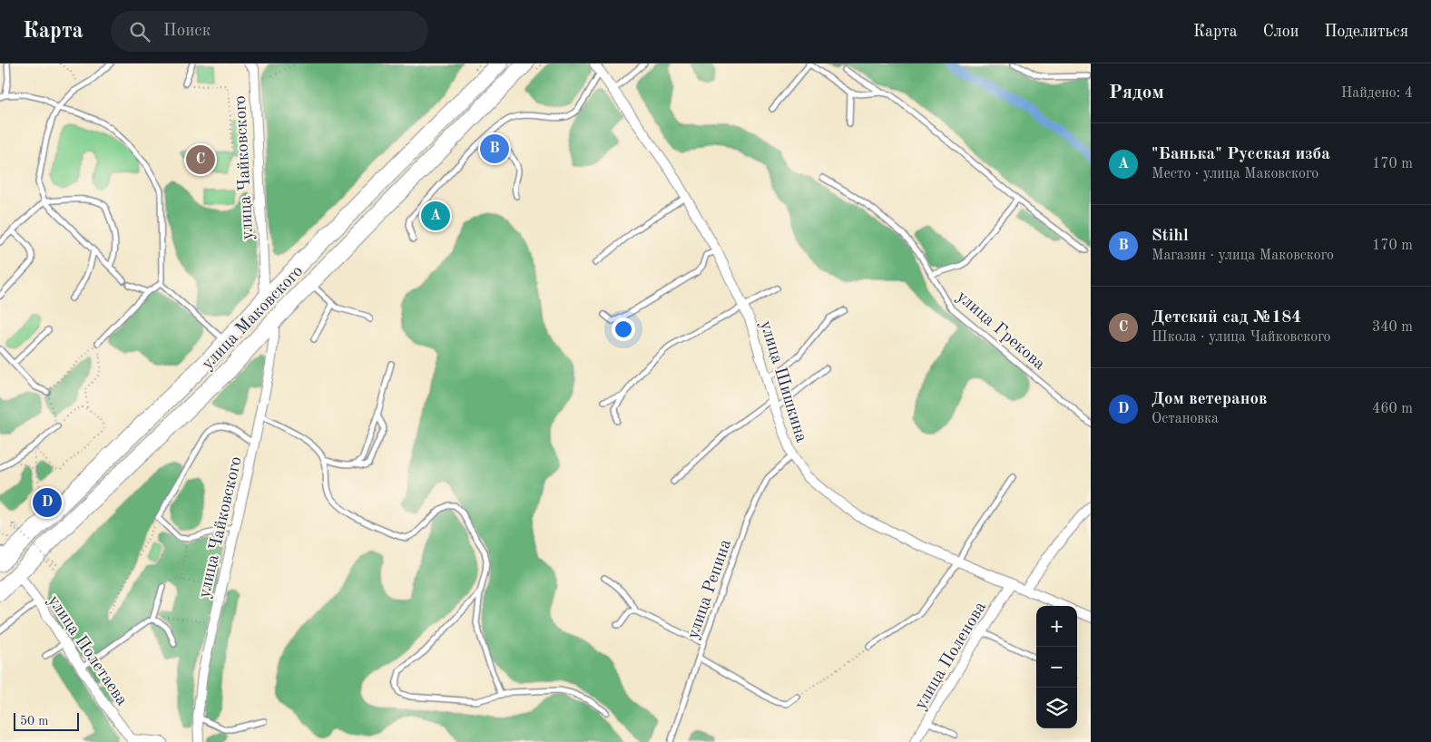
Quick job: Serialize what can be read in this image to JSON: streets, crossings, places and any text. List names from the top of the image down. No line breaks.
{"streets":{"highway":["улица Маковского"],"street":["улица Чайковского","улица Шишкина","улица Полетаева","улица Поленова"],"lane":["улица Грекова","улица Репина"]},"crossings":[["улица Чайковского","улица Маковского"],["улица Маковского","улица Полетаева"],["улица Шишкина","улица Репина"],["улица Шишкина","улица Поленова"]],"scale_bar":"50 m","page":{"header":"Карта","search":"Поиск","nav":["Карта","Слои","Поделиться"],"heading":["Рядом","Найдено: 4"],"list":[{"mark":"A","name":"\"Банька\" Русская изба","note":"Место · улица Маковского","value":"170 m"},{"mark":"B","name":"Stihl","note":"Магазин · улица Маковского","value":"170 m"},{"mark":"C","name":"Детский сад №184","note":"Школа · улица Чайковского","value":"340 m"},{"mark":"D","name":"Дом ветеранов","note":"Остановка","value":"460 m"}],"pins":["B","C","A","D"],"map_buttons":["+","−"],"scale":"50 m"}}
